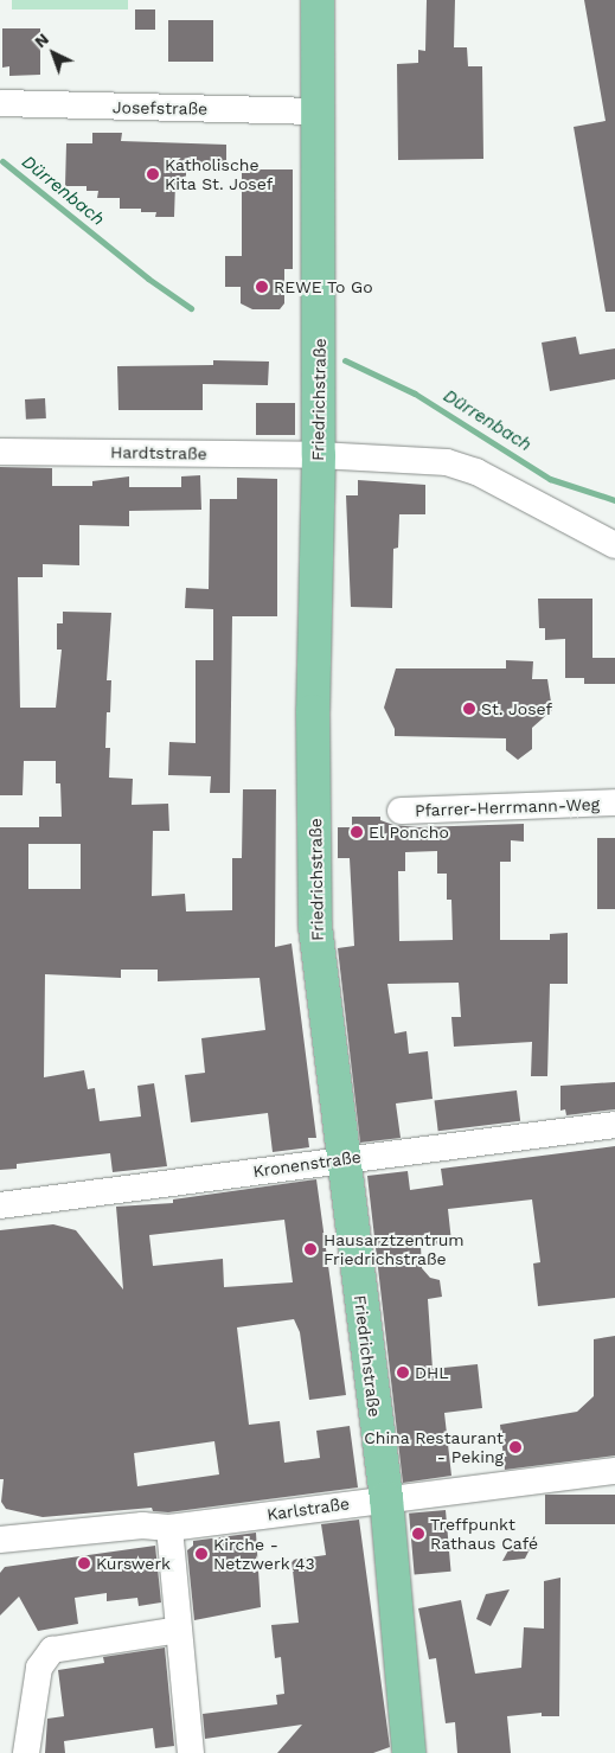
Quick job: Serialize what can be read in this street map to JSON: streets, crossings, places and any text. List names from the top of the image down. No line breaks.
{"streets":{"main road":["Friedrichstraße"],"street":["Josefstraße","Hardtstraße","Pfarrer-Herrmann-Weg","Kronenstraße","Karlstraße"]},"crossings":[["Josefstraße","Friedrichstraße"],["Friedrichstraße","Hardtstraße"],["Friedrichstraße","Kronenstraße"],["Friedrichstraße","Karlstraße"]],"water":["Dürrenbach"],"places":["Katholische Kita St. Josef","REWE To Go","St. Josef","El Poncho","Hausarztzentrum Friedrichstraße","DHL","China Restaurant - Peking","Treffpunkt Rathaus Café","Kirche - Netzwerk 43","Kurswerk"],"north":"top left"}
